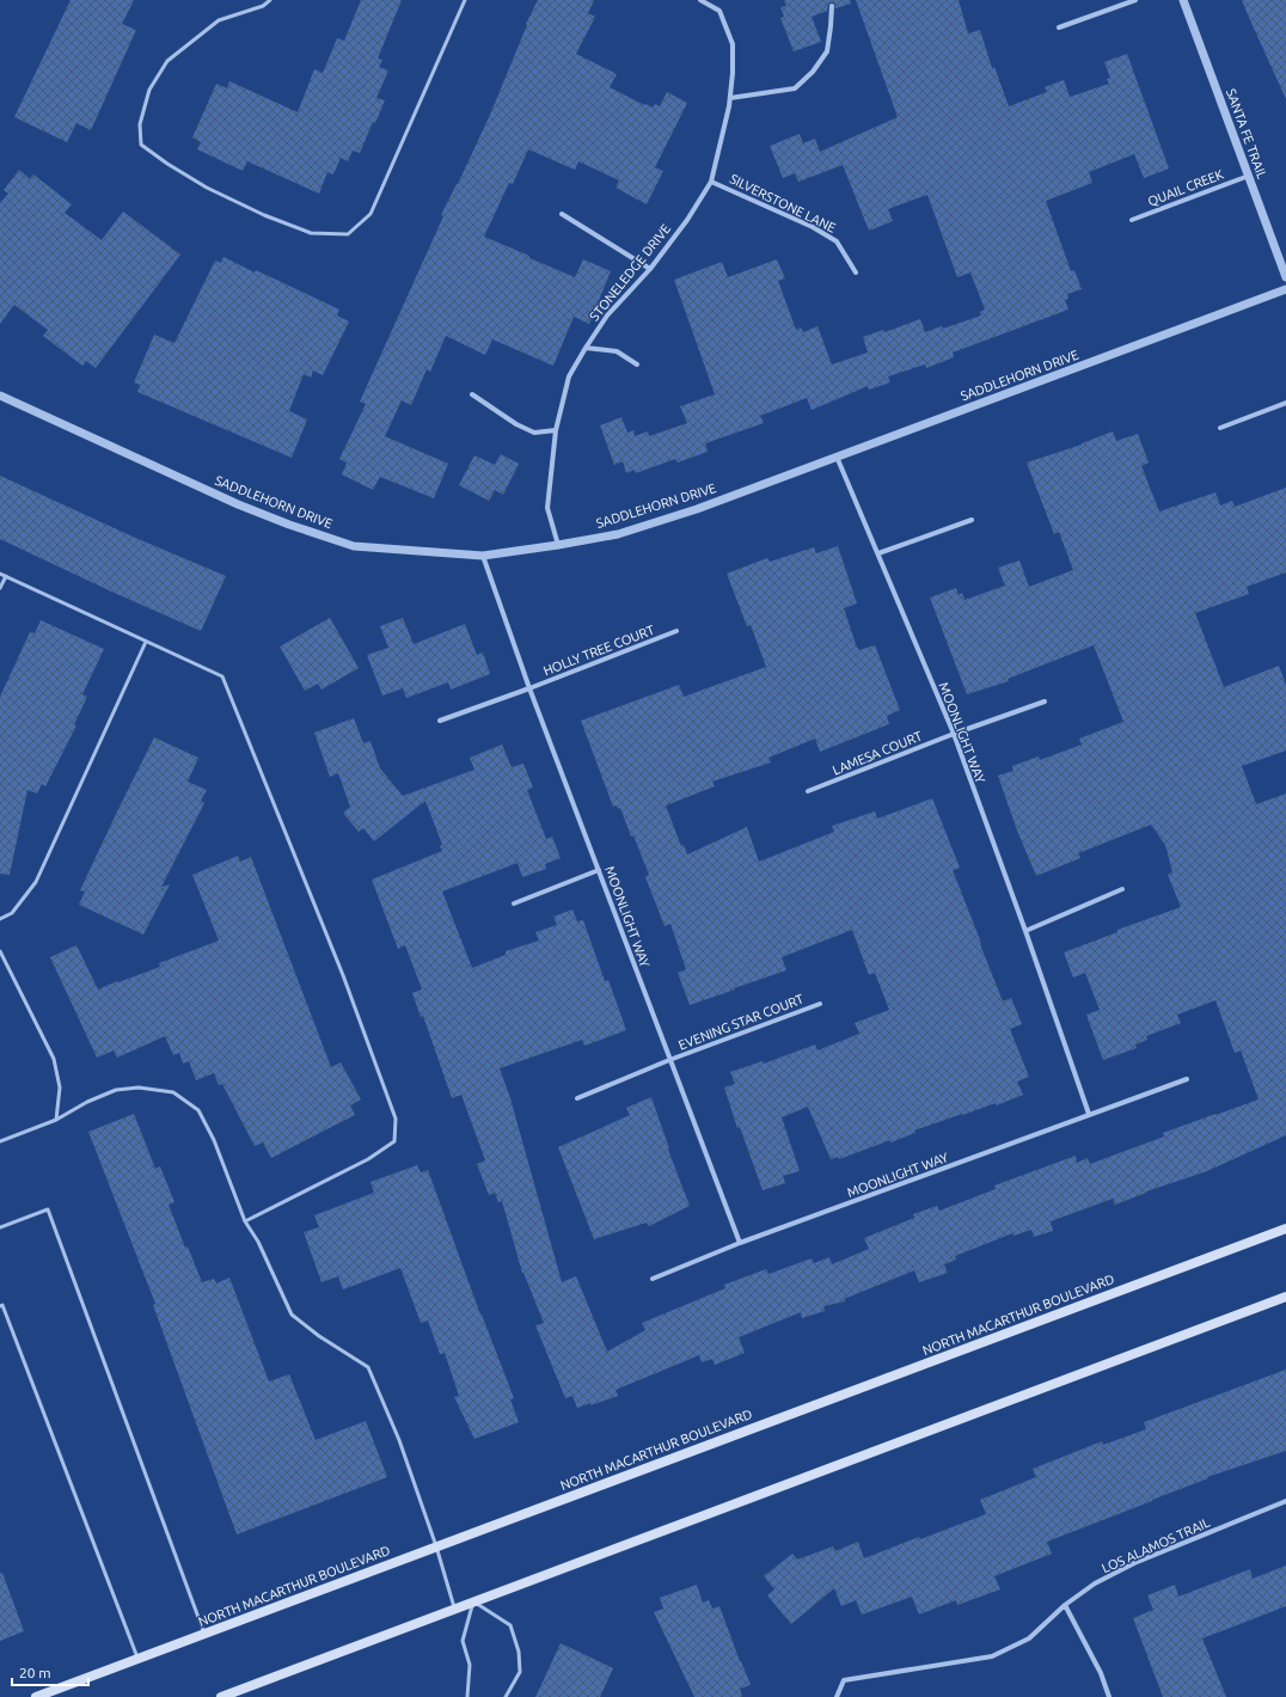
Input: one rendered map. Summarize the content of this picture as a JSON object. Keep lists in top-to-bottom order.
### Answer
{
  "streets": {
    "main road": ["NORTH MACARTHUR BOULEVARD"],
    "street": [
      "SANTA FE TRAIL",
      "QUAIL CREEK",
      "SILVERSTONE LANE",
      "STONELEDGE DRIVE",
      "SADDLEHORN DRIVE",
      "HOLLY TREE COURT",
      "MOONLIGHT WAY",
      "LAMESA COURT",
      "EVENING STAR COURT",
      "LOS ALAMOS TRAIL"
    ]
  },
  "crossings": [
    ["SANTA FE TRAIL", "QUAIL CREEK"],
    ["SILVERSTONE LANE", "STONELEDGE DRIVE"],
    ["STONELEDGE DRIVE", "SADDLEHORN DRIVE"],
    ["SADDLEHORN DRIVE", "MOONLIGHT WAY"],
    ["HOLLY TREE COURT", "MOONLIGHT WAY"],
    ["MOONLIGHT WAY", "LAMESA COURT"],
    ["MOONLIGHT WAY", "EVENING STAR COURT"]
  ],
  "scale_bar": "20 m"
}
